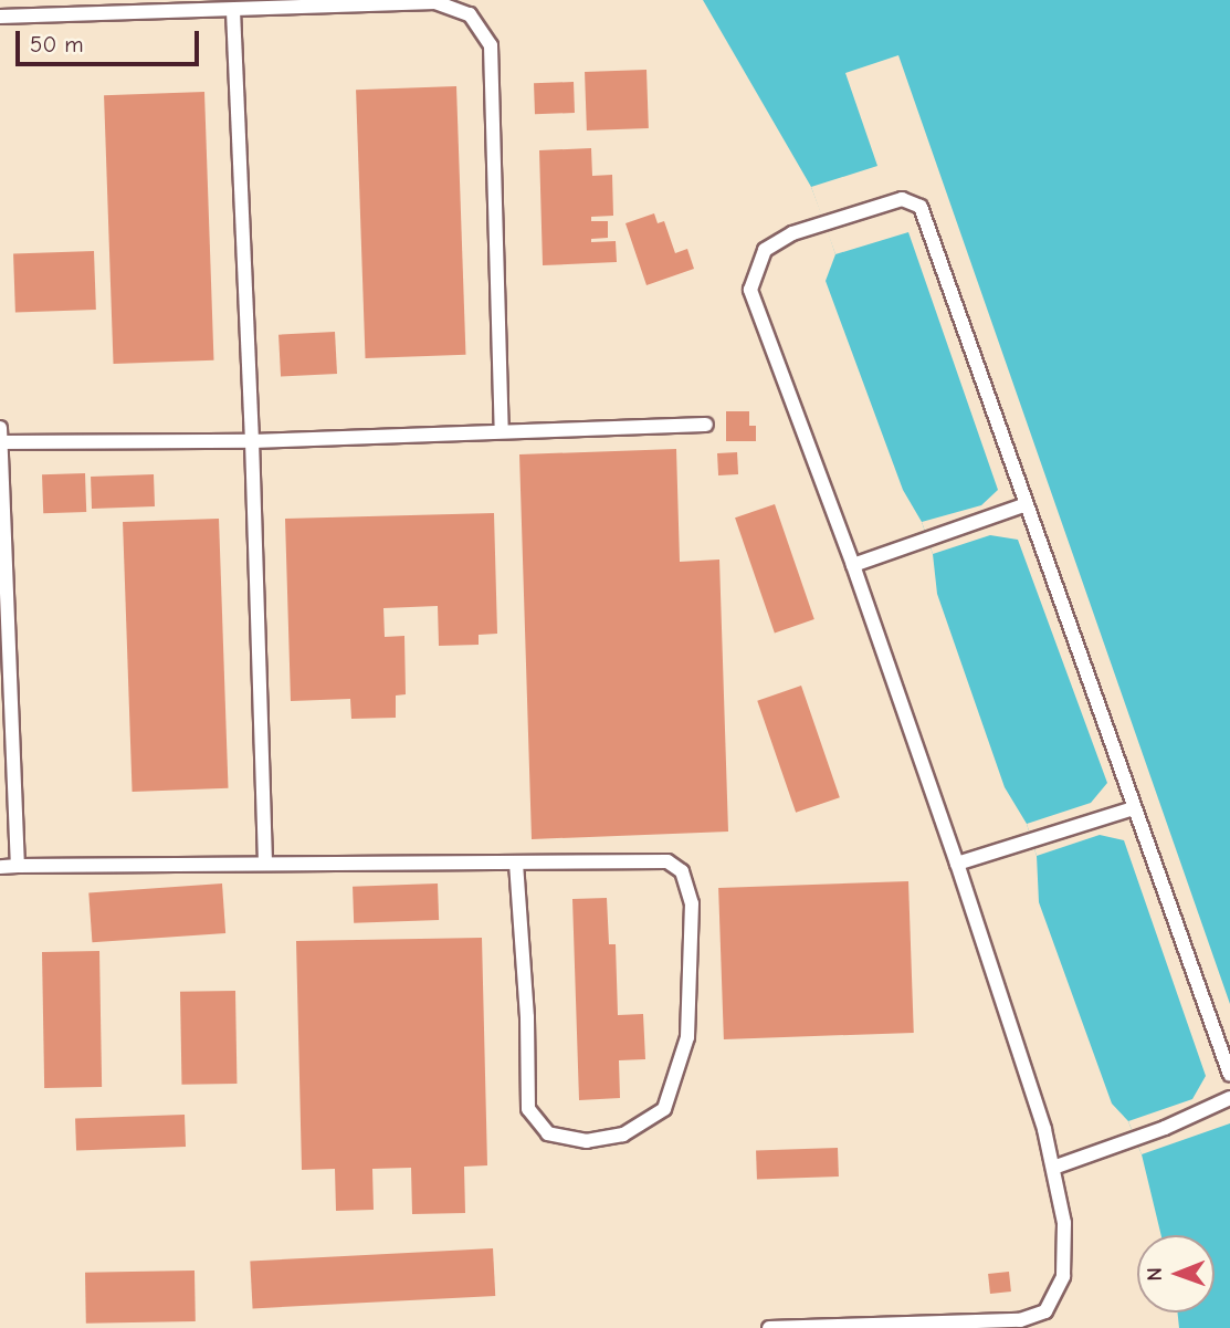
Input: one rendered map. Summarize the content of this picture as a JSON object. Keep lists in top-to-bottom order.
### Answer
{
  "scale_bar": "50 m",
  "north": "left"
}
